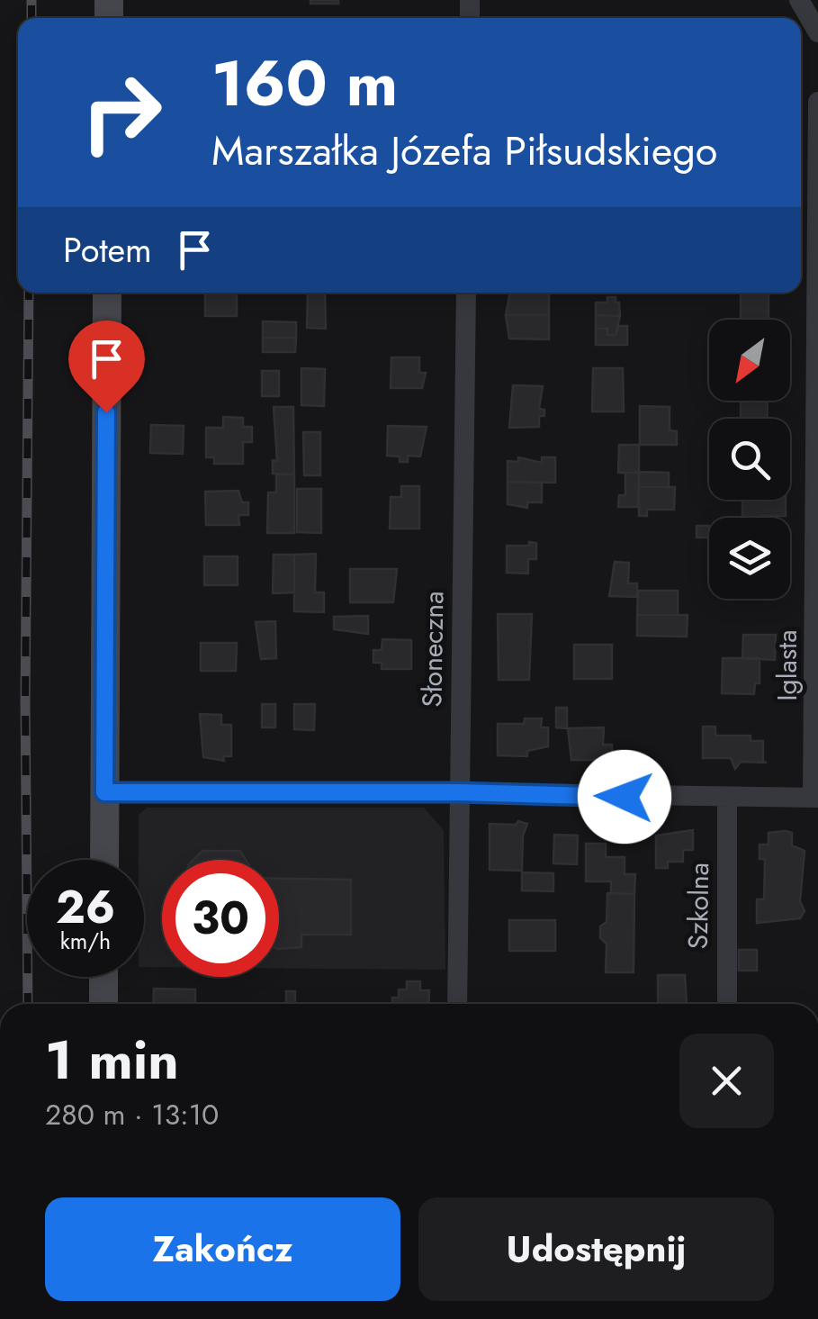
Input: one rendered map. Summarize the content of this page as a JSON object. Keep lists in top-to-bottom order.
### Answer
{
  "streets": {
    "street": ["Słoneczna", "Iglasta", "Szkolna"]
  },
  "north": "bottom left",
  "page": {
    "turn": ["160 m", "Marszałka Józefa Piłsudskiego"],
    "then": "Potem",
    "speed": "26 km/h",
    "limit": "30",
    "heading": ["1 min", "280 m · 13:10"],
    "buttons": ["Zakończ", "Udostępnij"]
  }
}
